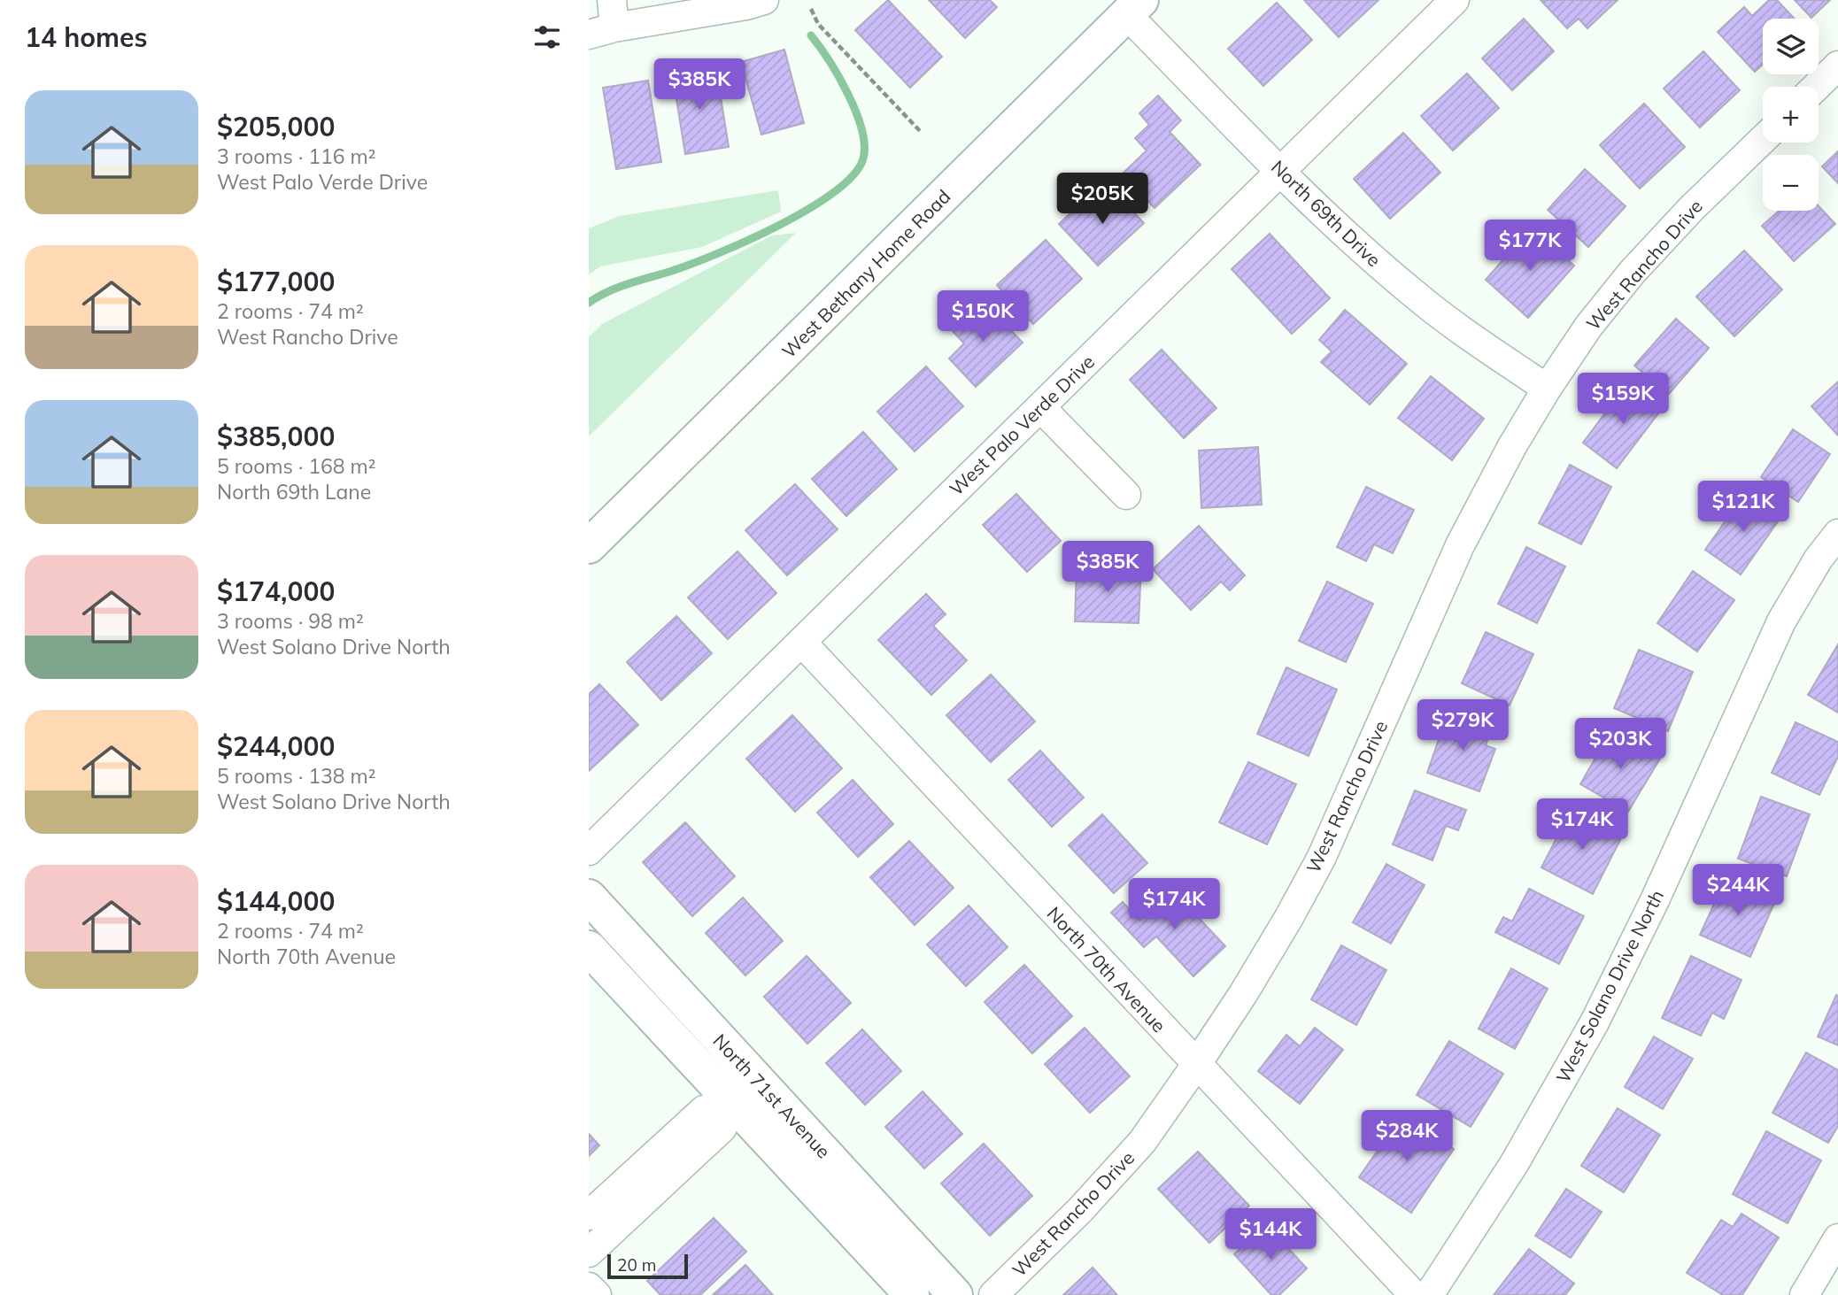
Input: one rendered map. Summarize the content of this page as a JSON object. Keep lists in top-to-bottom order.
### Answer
{
  "streets": {
    "street": [
      "North 69th Drive",
      "West Rancho Drive",
      "West Bethany Home Road",
      "West Palo Verde Drive",
      "North 70th Avenue",
      "West Solano Drive North",
      "North 71st Avenue"
    ]
  },
  "crossings": [
    ["North 69th Drive", "West Rancho Drive"],
    ["North 69th Drive", "West Bethany Home Road"],
    ["North 69th Drive", "West Palo Verde Drive"],
    ["West Rancho Drive", "North 70th Avenue"],
    ["West Palo Verde Drive", "North 70th Avenue"]
  ],
  "scale_bar": "20 m",
  "page": {
    "heading": "14 homes",
    "map_buttons": ["+", "−"],
    "price": [
      "$385K",
      "$205K",
      "$177K",
      "$150K",
      "$159K",
      "$121K",
      "$385K",
      "$279K",
      "$203K",
      "$174K",
      "$244K",
      "$174K",
      "$284K",
      "$144K"
    ],
    "list": [
      {
        "name": "$205,000",
        "note": "3 rooms · 116 m² · West Palo Verde Drive"
      },
      {
        "name": "$177,000",
        "note": "2 rooms · 74 m² · West Rancho Drive"
      },
      {
        "name": "$385,000",
        "note": "5 rooms · 168 m² · North 69th Lane"
      },
      {
        "name": "$174,000",
        "note": "3 rooms · 98 m² · West Solano Drive North"
      },
      {
        "name": "$244,000",
        "note": "5 rooms · 138 m² · West Solano Drive North"
      },
      {
        "name": "$144,000",
        "note": "2 rooms · 74 m² · North 70th Avenue"
      }
    ],
    "scale": "20 m"
  }
}
